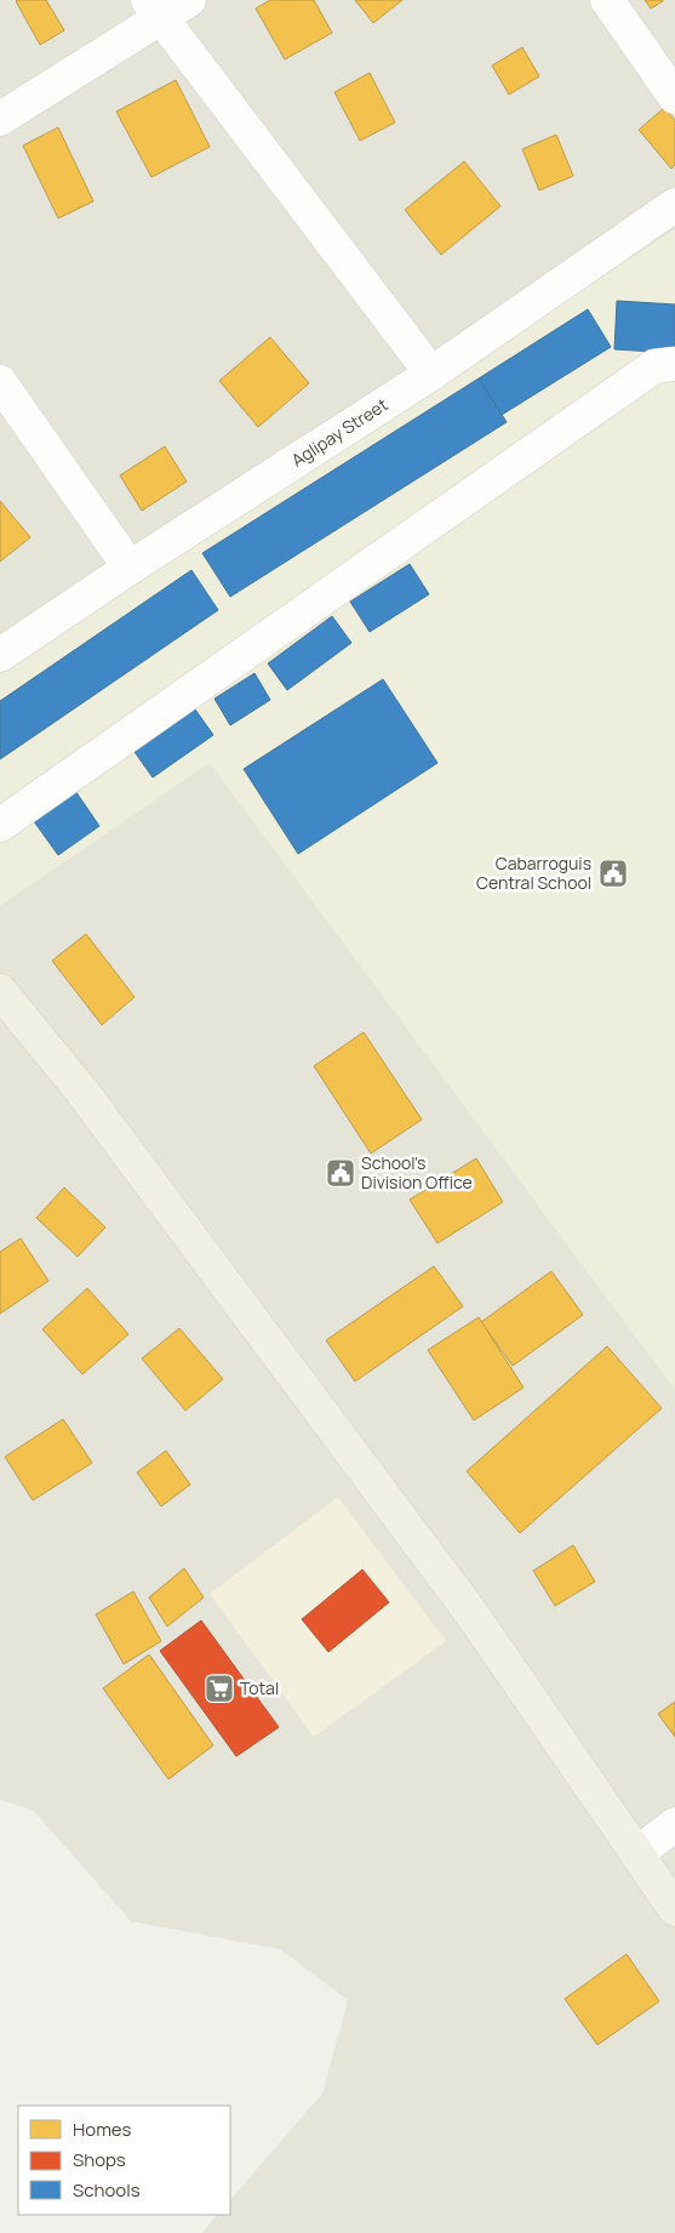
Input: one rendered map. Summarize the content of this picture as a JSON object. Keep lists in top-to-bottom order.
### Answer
{
  "streets": {
    "street": ["Aglipay Street"]
  },
  "places": {
    "public building": ["Cabarroguis Central School", "School's Division Office"],
    "supermarket": ["Total"]
  },
  "legend": ["Homes", "Shops", "Schools"]
}
